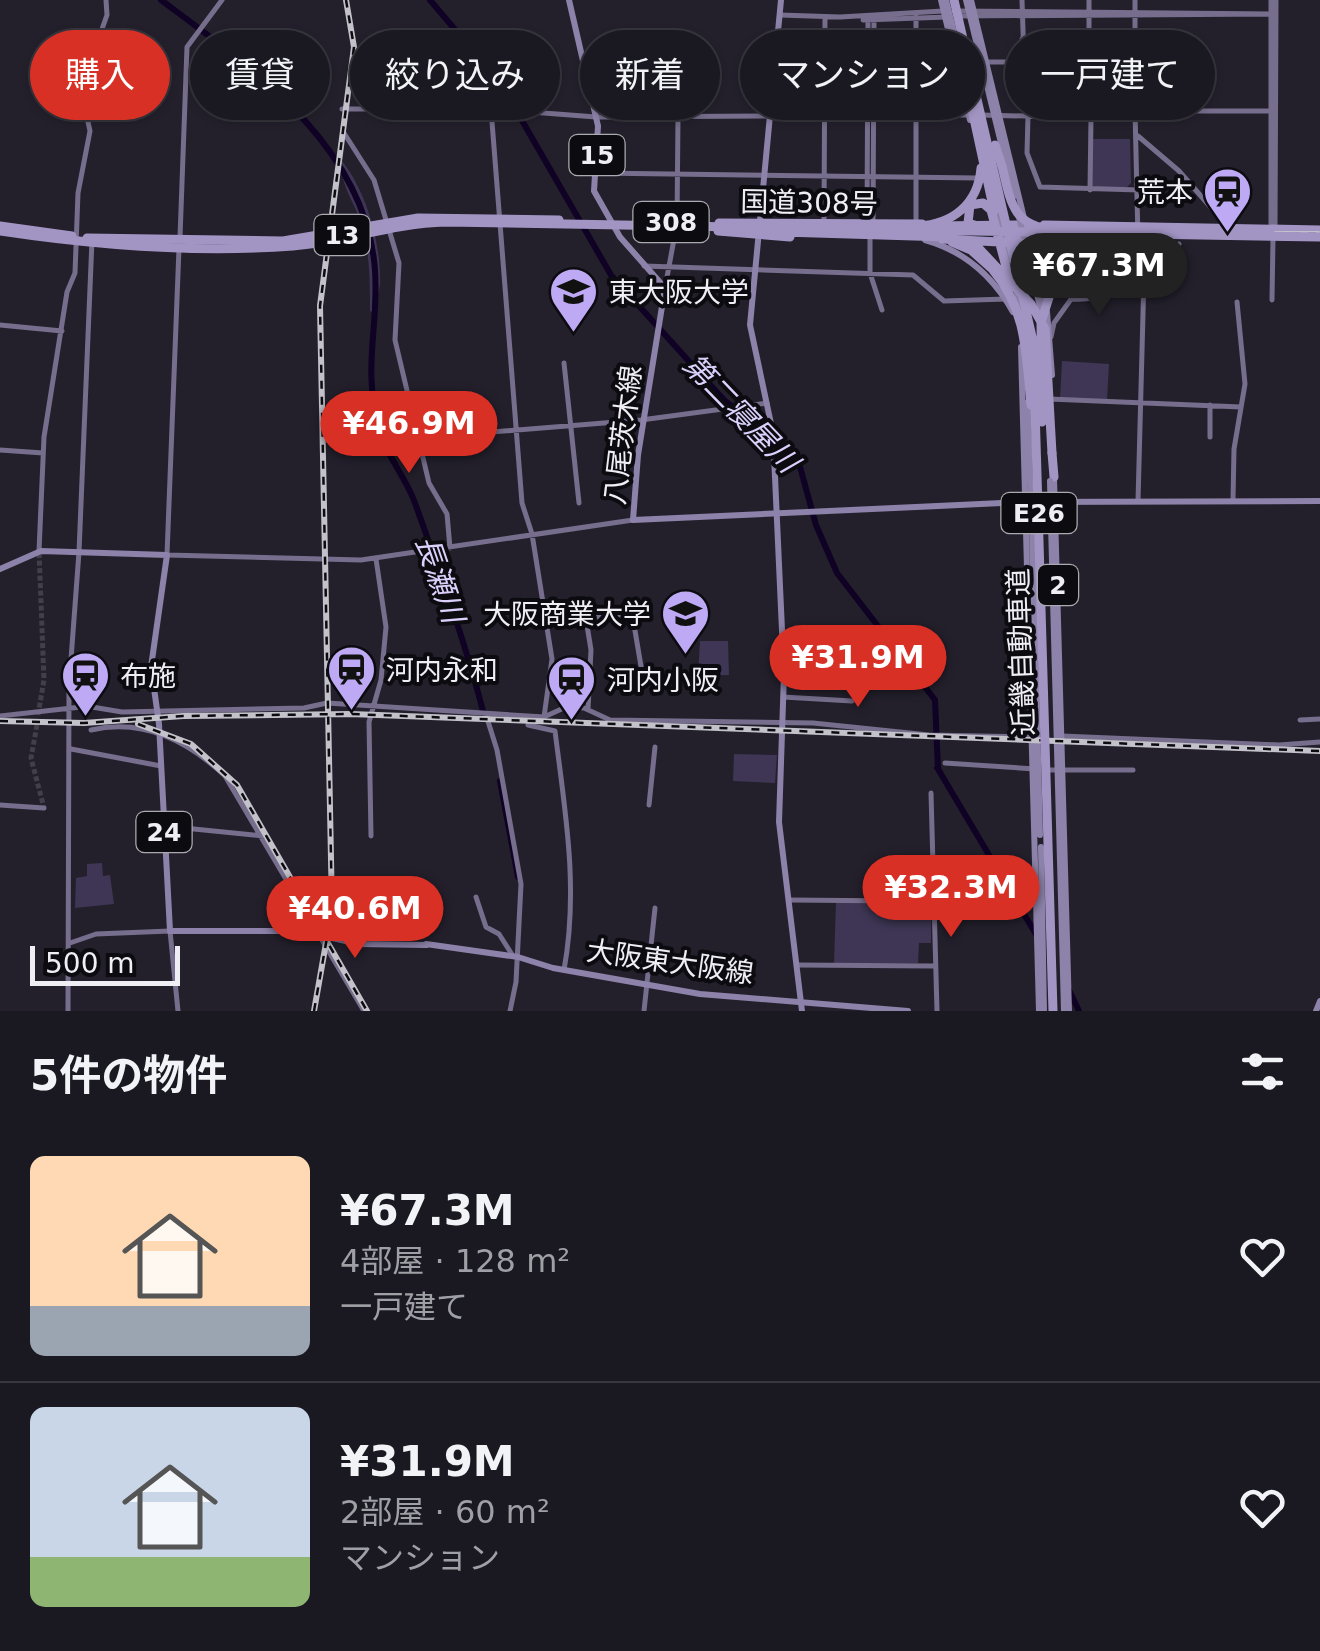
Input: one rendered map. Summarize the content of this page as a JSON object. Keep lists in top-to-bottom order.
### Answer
{
  "streets": {
    "highway": [
      "国道308号",
      "308",
      "13",
      "E26",
      "近畿自動車道"
    ],
    "main road": [
      "15",
      "八尾茨木線",
      "2",
      "24",
      "大阪東大阪線"
    ]
  },
  "crossings": [
    ["15", "国道308号"],
    ["15", "八尾茨木線"],
    ["国道308号", "308"],
    ["国道308号", "13"],
    ["国道308号", "2"],
    ["308", "13"],
    ["八尾茨木線", "2"],
    ["2", "近畿自動車道"],
    ["24", "大阪東大阪線"]
  ],
  "water": ["第二寝屋川", "長瀬川"],
  "places": {
    "station": [
      "荒本",
      "河内永和",
      "布施",
      "河内小阪"
    ],
    "school or university": ["東大阪大学", "大阪商業大学"]
  },
  "scale_bar": "500 m",
  "page": {
    "chip": [
      "購入",
      "賃貸",
      "絞り込み",
      "新着",
      "マンション",
      "一戸建て"
    ],
    "price": [
      "¥67.3M",
      "¥46.9M",
      "¥31.9M",
      "¥32.3M",
      "¥40.6M"
    ],
    "scale": "500 m",
    "heading": "5件の物件",
    "list": [
      {
        "name": "¥67.3M",
        "note": "4部屋 · 128 m² · 一戸建て"
      },
      {
        "name": "¥31.9M",
        "note": "2部屋 · 60 m² · マンション"
      }
    ]
  }
}
